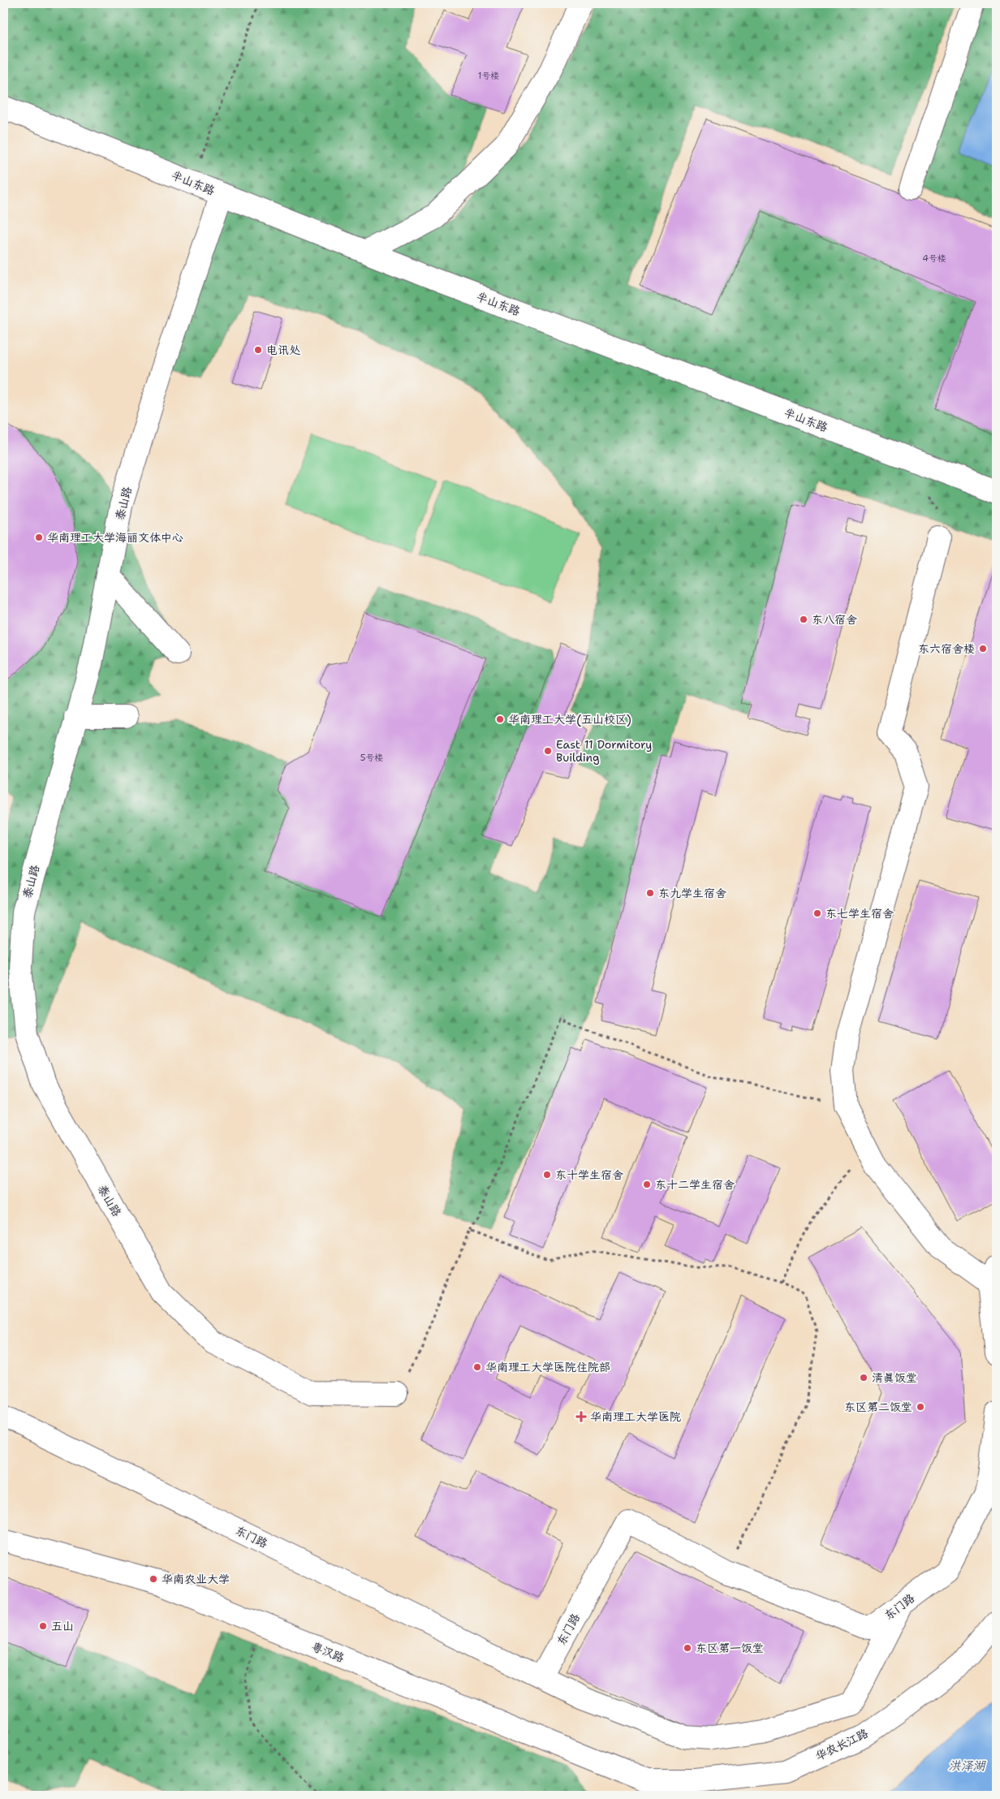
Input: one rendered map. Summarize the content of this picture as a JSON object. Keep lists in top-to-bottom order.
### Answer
{
  "streets": {
    "street": [
      "半山东路",
      "泰山路",
      "东门路",
      "粤汉路",
      "华农长江路"
    ]
  },
  "crossings": [
    ["半山东路", "泰山路"],
    ["粤汉路", "华农长江路"]
  ],
  "water": ["洪泽湖"],
  "places": {
    "other": [
      "电讯处",
      "华南理工大学海丽文体中心",
      "东八宿舍",
      "东六宿舍楼",
      "华南理工大学(五山校区)",
      "East 11 Dormitory Building",
      "东九学生宿舍",
      "东七学生宿舍",
      "东十学生宿舍",
      "东十二学生宿舍",
      "华南理工大学医院住院部",
      "清真饭堂",
      "东区第二饭堂",
      "华南农业大学",
      "五山",
      "东区第一饭堂"
    ],
    "health": ["华南理工大学医院"]
  },
  "house_numbers": ["1号楼", "4号楼", "5号楼"]
}
